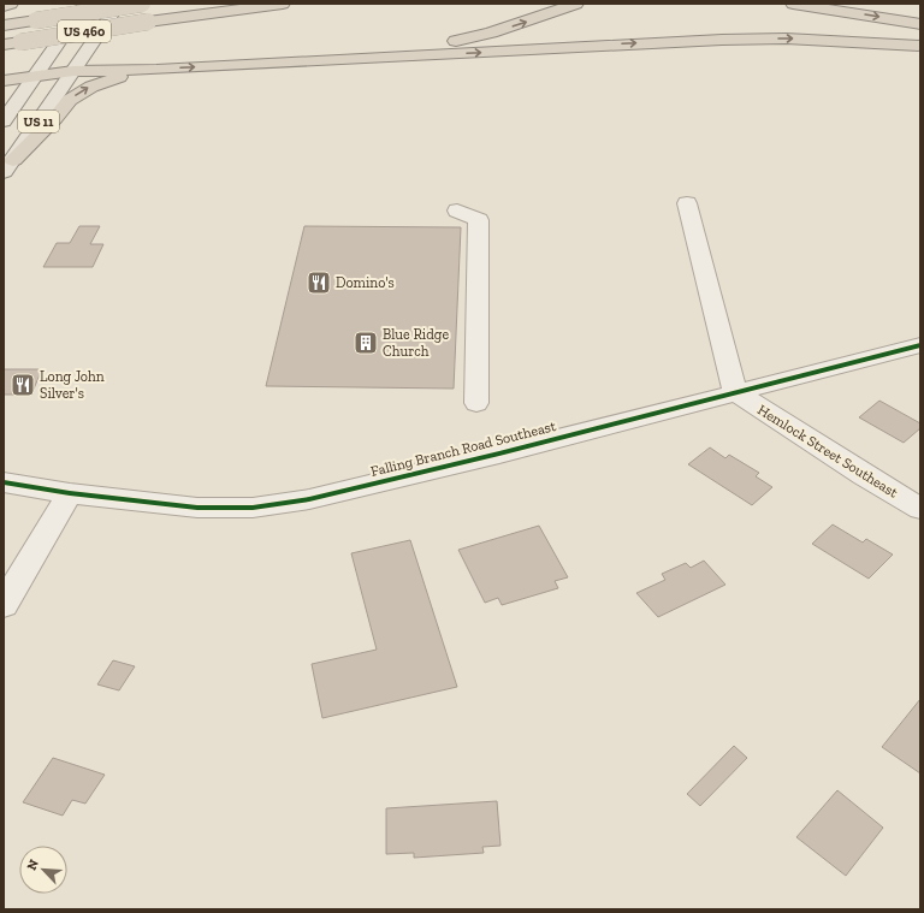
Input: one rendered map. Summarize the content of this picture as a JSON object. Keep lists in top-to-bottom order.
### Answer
{
  "streets": {
    "highway": ["US 460"],
    "main road": ["US 11"],
    "street": ["Falling Branch Road Southeast", "Hemlock Street Southeast"]
  },
  "crossings": [
    ["Falling Branch Road Southeast", "Hemlock Street Southeast"]
  ],
  "places": {
    "restaurant": ["Domino's", "Long John Silver's"],
    "building": ["Blue Ridge Church"]
  },
  "north": "top left"
}
